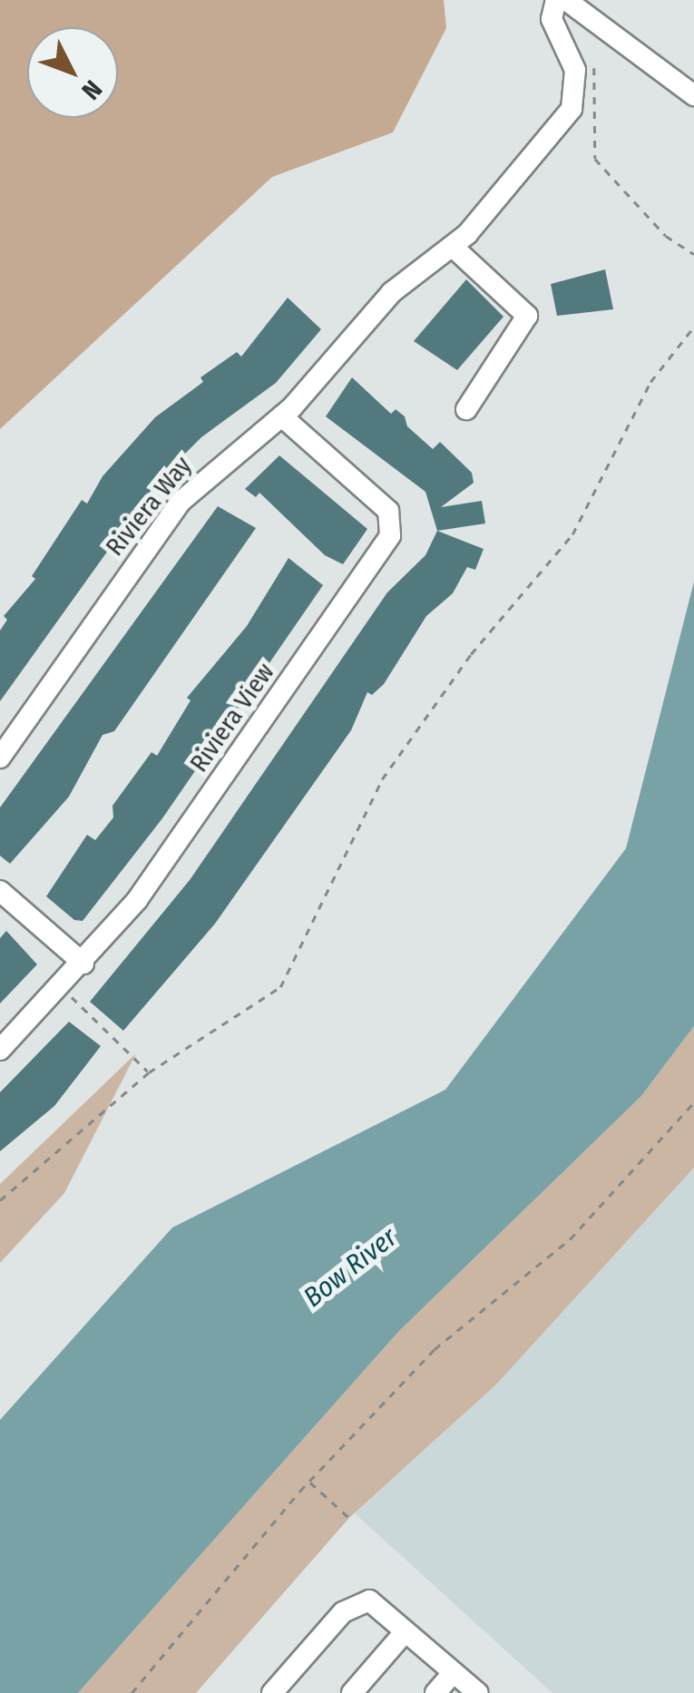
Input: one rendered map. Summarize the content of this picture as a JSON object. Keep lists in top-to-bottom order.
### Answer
{
  "streets": {
    "street": ["Riviera Way", "Riviera View"]
  },
  "crossings": [
    ["Riviera Way", "Riviera View"]
  ],
  "water": ["Bow River"],
  "north": "bottom right"
}
